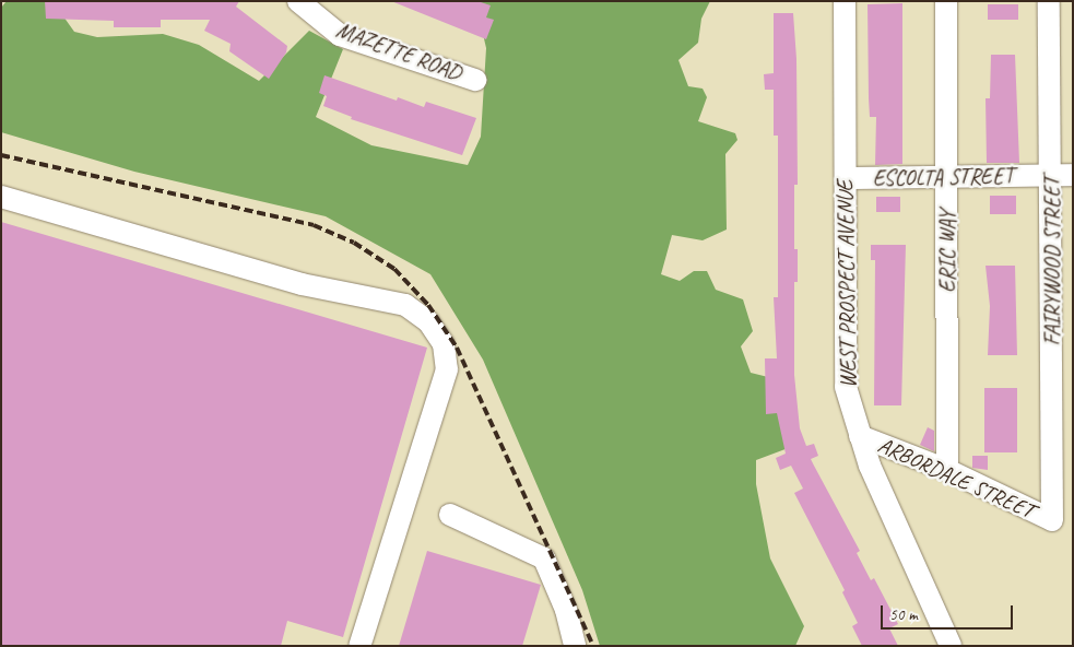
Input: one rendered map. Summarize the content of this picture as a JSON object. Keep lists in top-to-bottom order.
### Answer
{
  "streets": {
    "street": [
      "MAZETTE ROAD",
      "ESCOLTA STREET",
      "ERIC WAY",
      "FAIRYWOOD STREET",
      "WEST PROSPECT AVENUE",
      "ARBORDALE STREET"
    ]
  },
  "crossings": [
    ["ESCOLTA STREET", "ERIC WAY"],
    ["ESCOLTA STREET", "FAIRYWOOD STREET"],
    ["ESCOLTA STREET", "WEST PROSPECT AVENUE"],
    ["ERIC WAY", "ARBORDALE STREET"],
    ["FAIRYWOOD STREET", "ARBORDALE STREET"],
    ["WEST PROSPECT AVENUE", "ARBORDALE STREET"]
  ],
  "scale_bar": "50 m"
}
